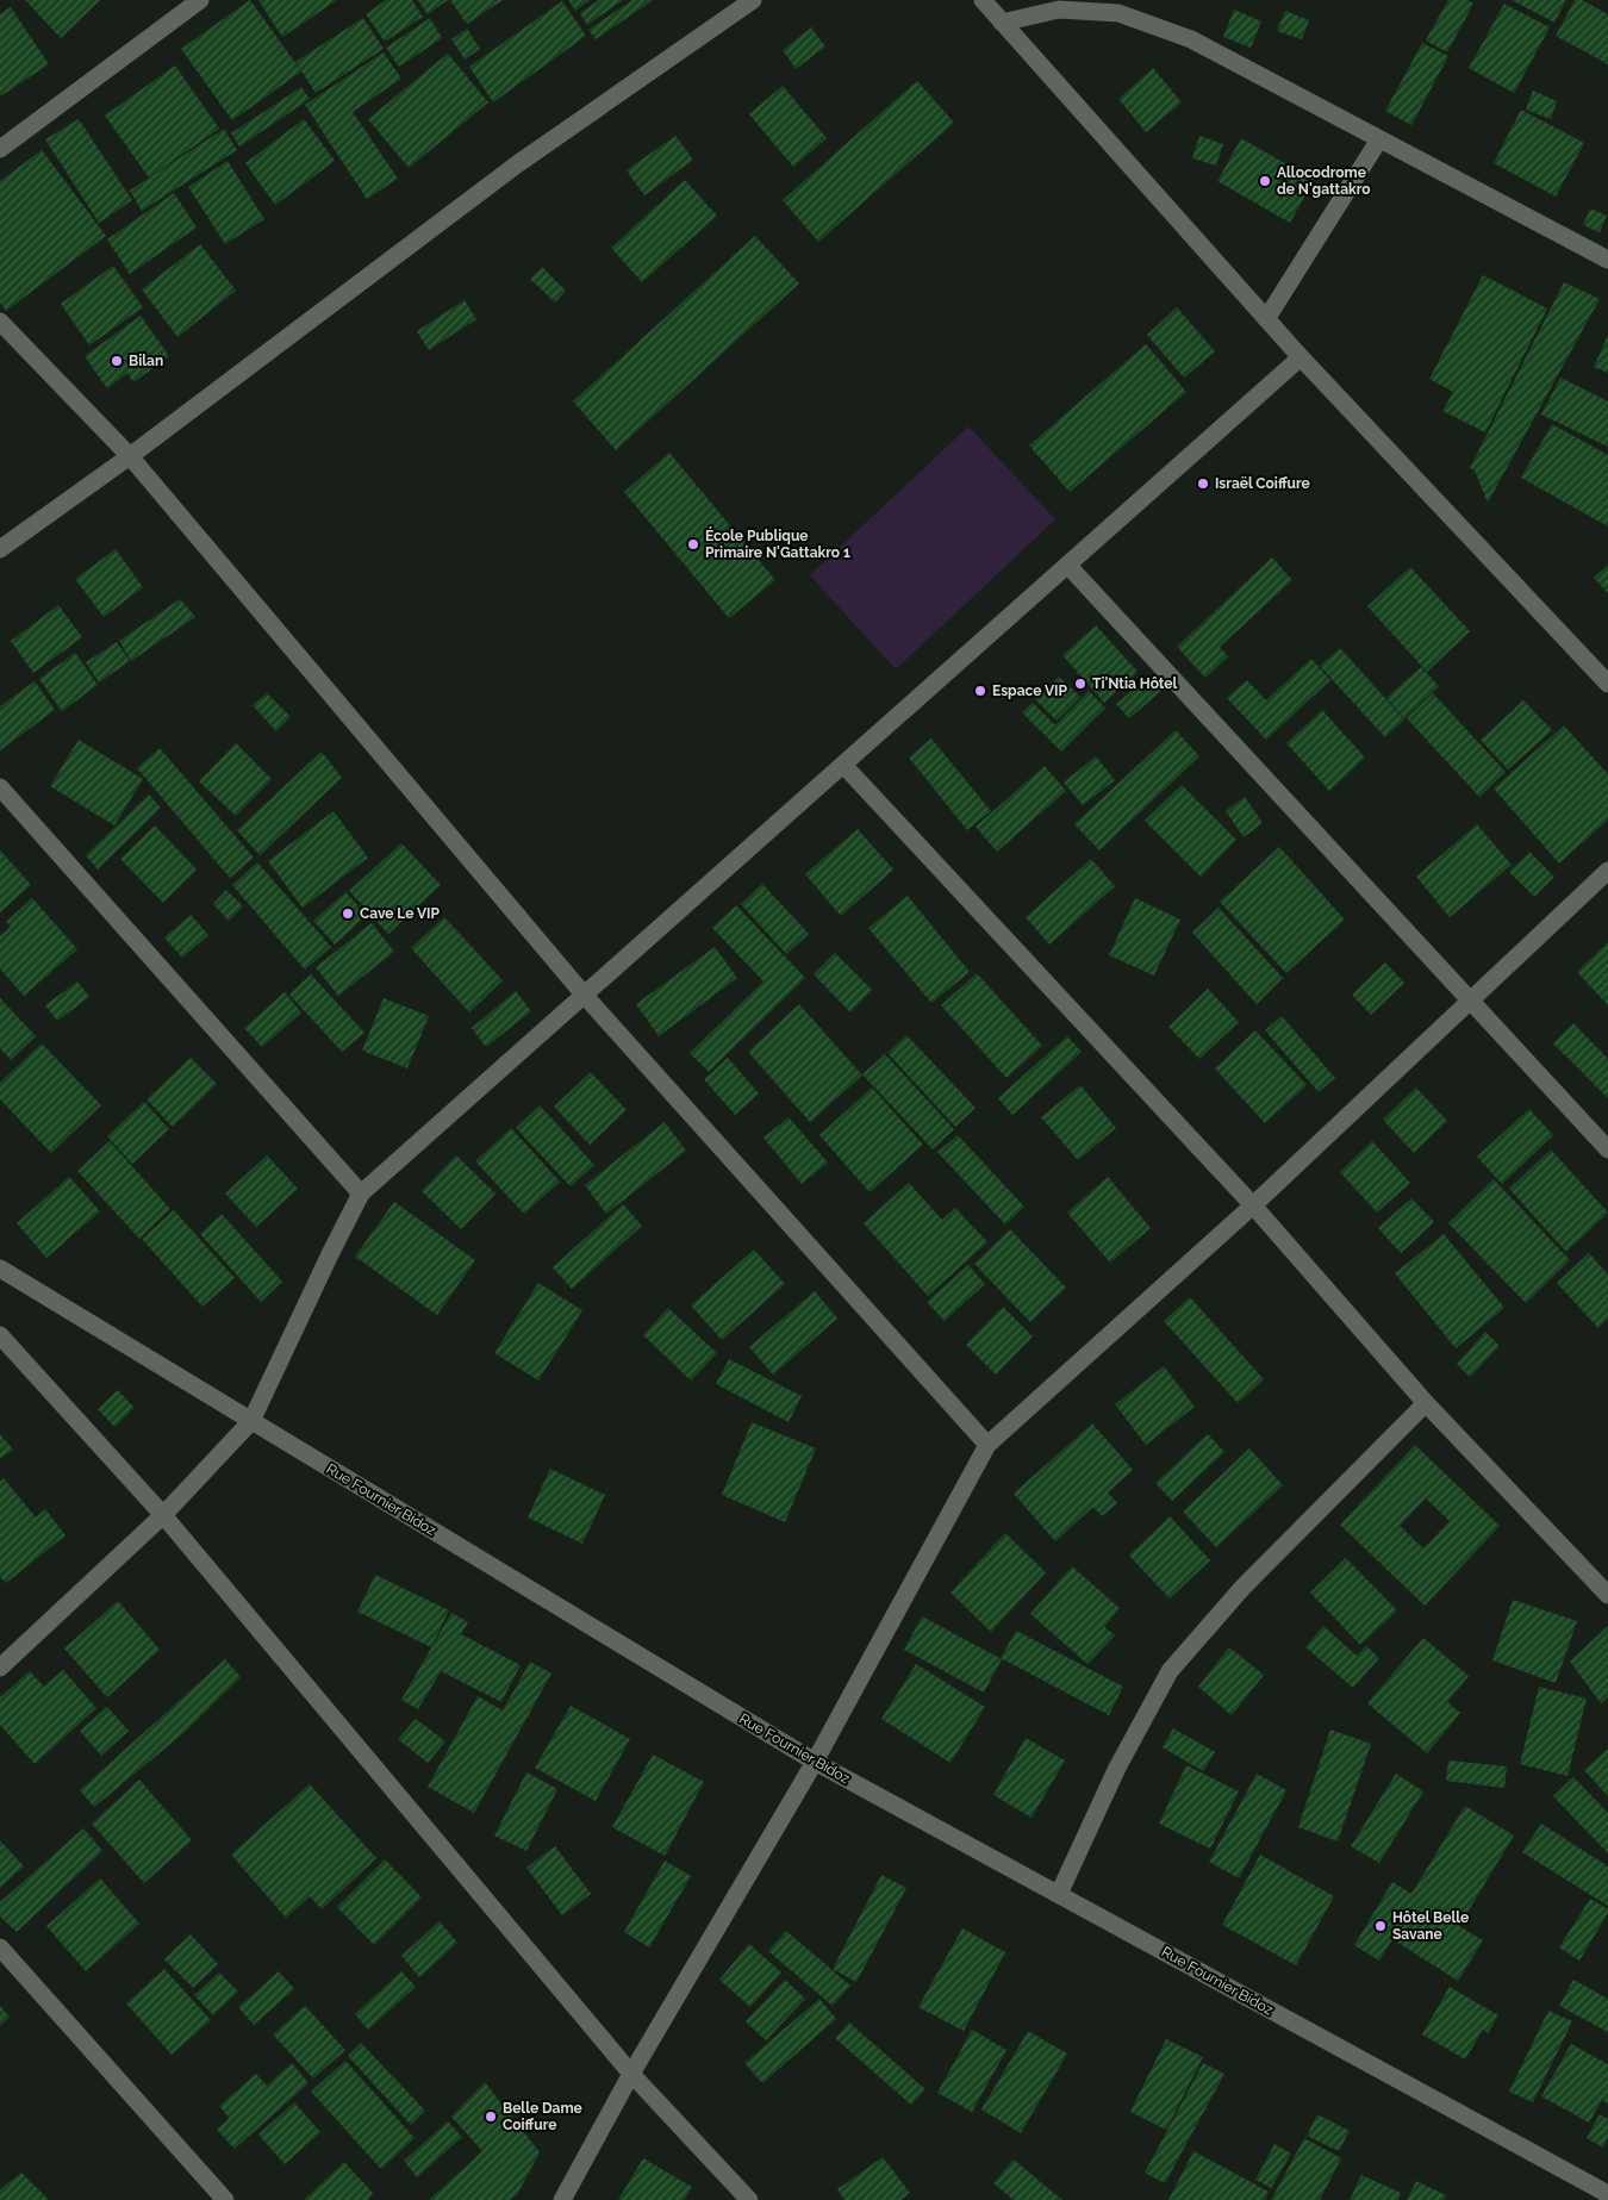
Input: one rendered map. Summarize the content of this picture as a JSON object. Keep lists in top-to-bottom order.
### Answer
{
  "streets": {
    "street": ["Rue Fournier Bidoz"]
  },
  "places": [
    "Allocodrome de N'gattakro",
    "Bilan",
    "Israël Coiffure",
    "École Publique Primaire N'Gattakro 1",
    "Ti'Ntia Hôtel",
    "Espace VIP",
    "Cave Le VIP",
    "Hôtel Belle Savane",
    "Belle Dame Coiffure"
  ]
}
